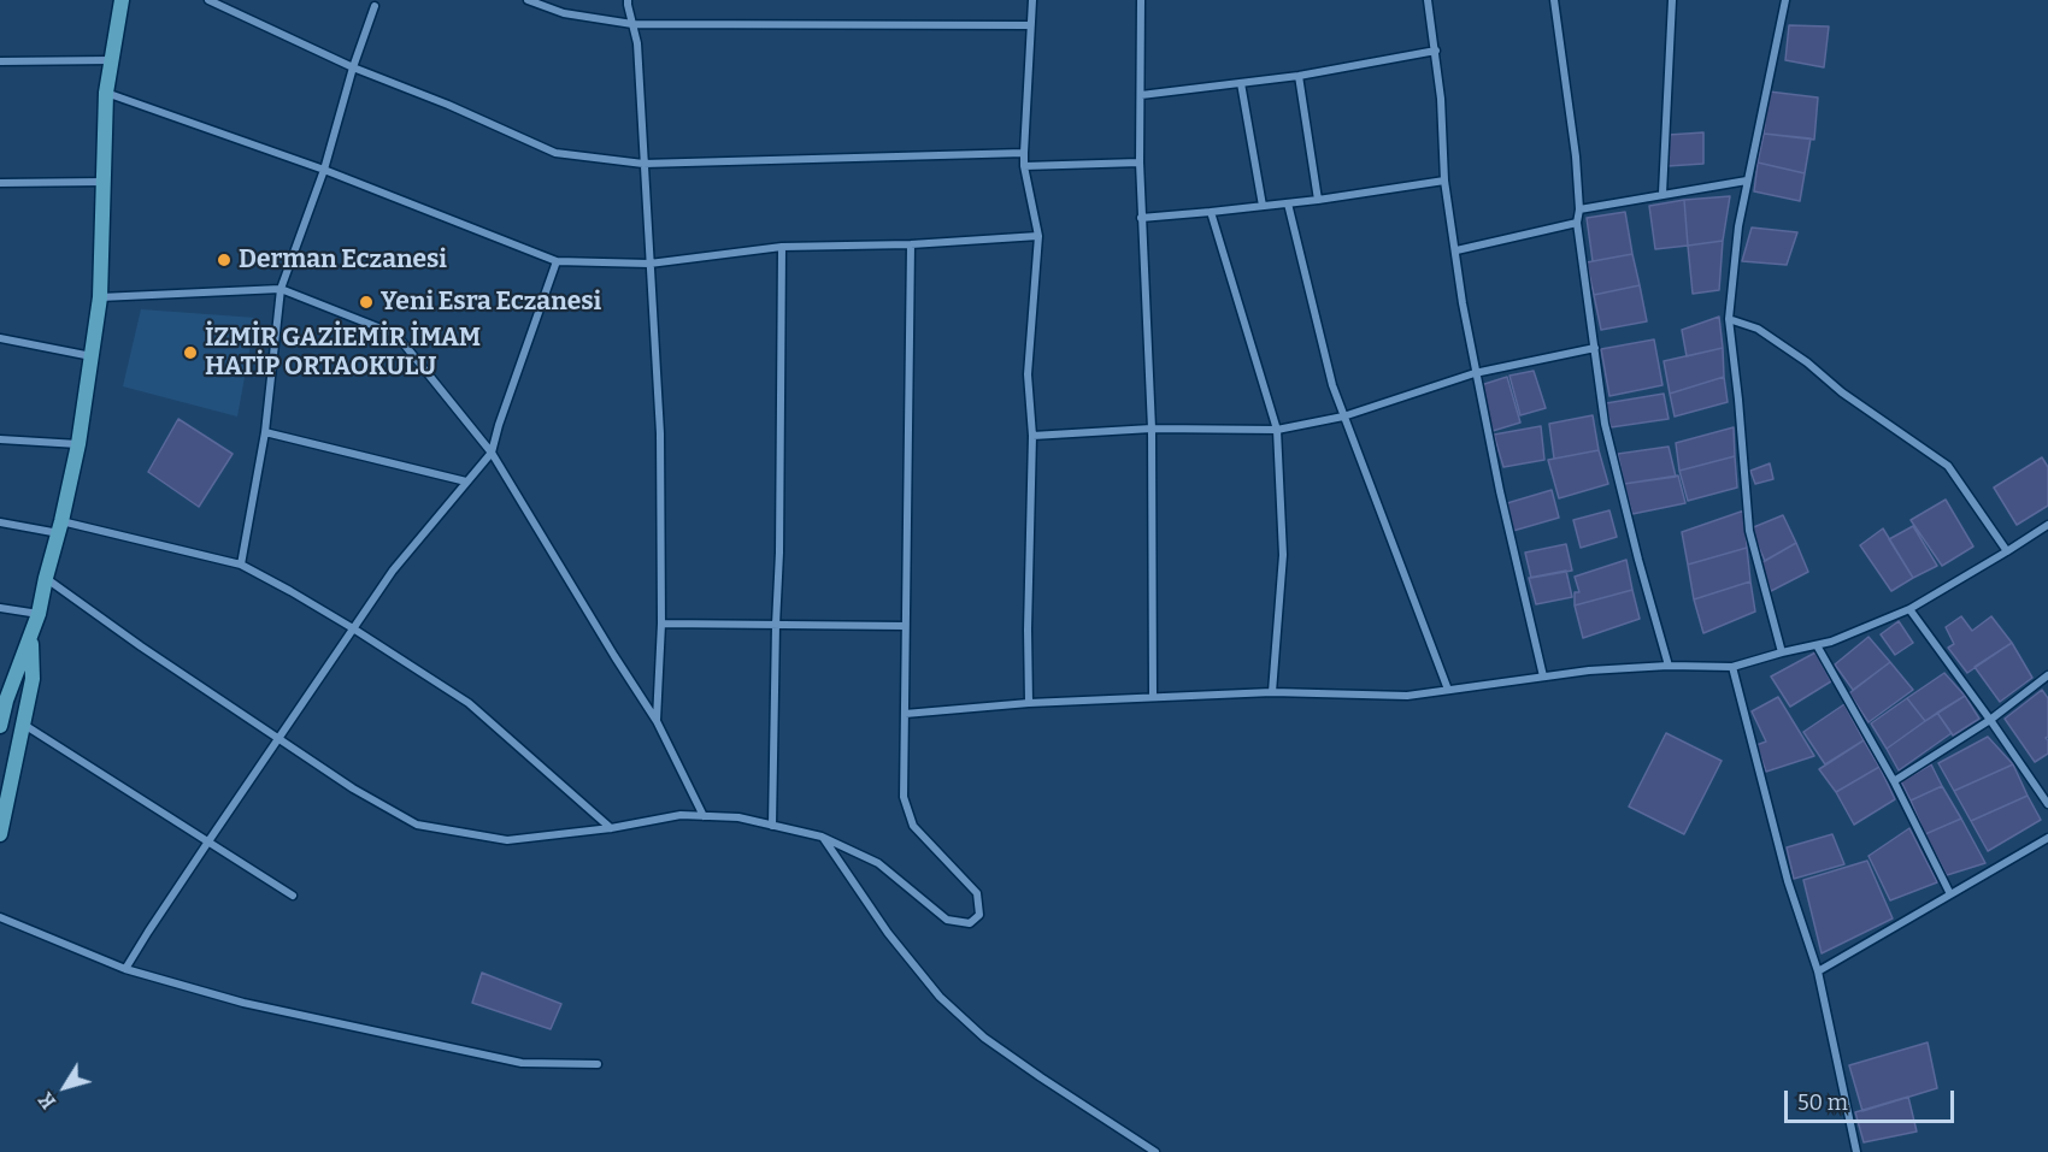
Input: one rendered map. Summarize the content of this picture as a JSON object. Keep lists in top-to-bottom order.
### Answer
{
  "places": ["Derman Eczanesi", "Yeni Esra Eczanesi", "İZMİR GAZİEMİR İMAM HATİP ORTAOKULU"],
  "scale_bar": "50 m",
  "north": "bottom left"
}
